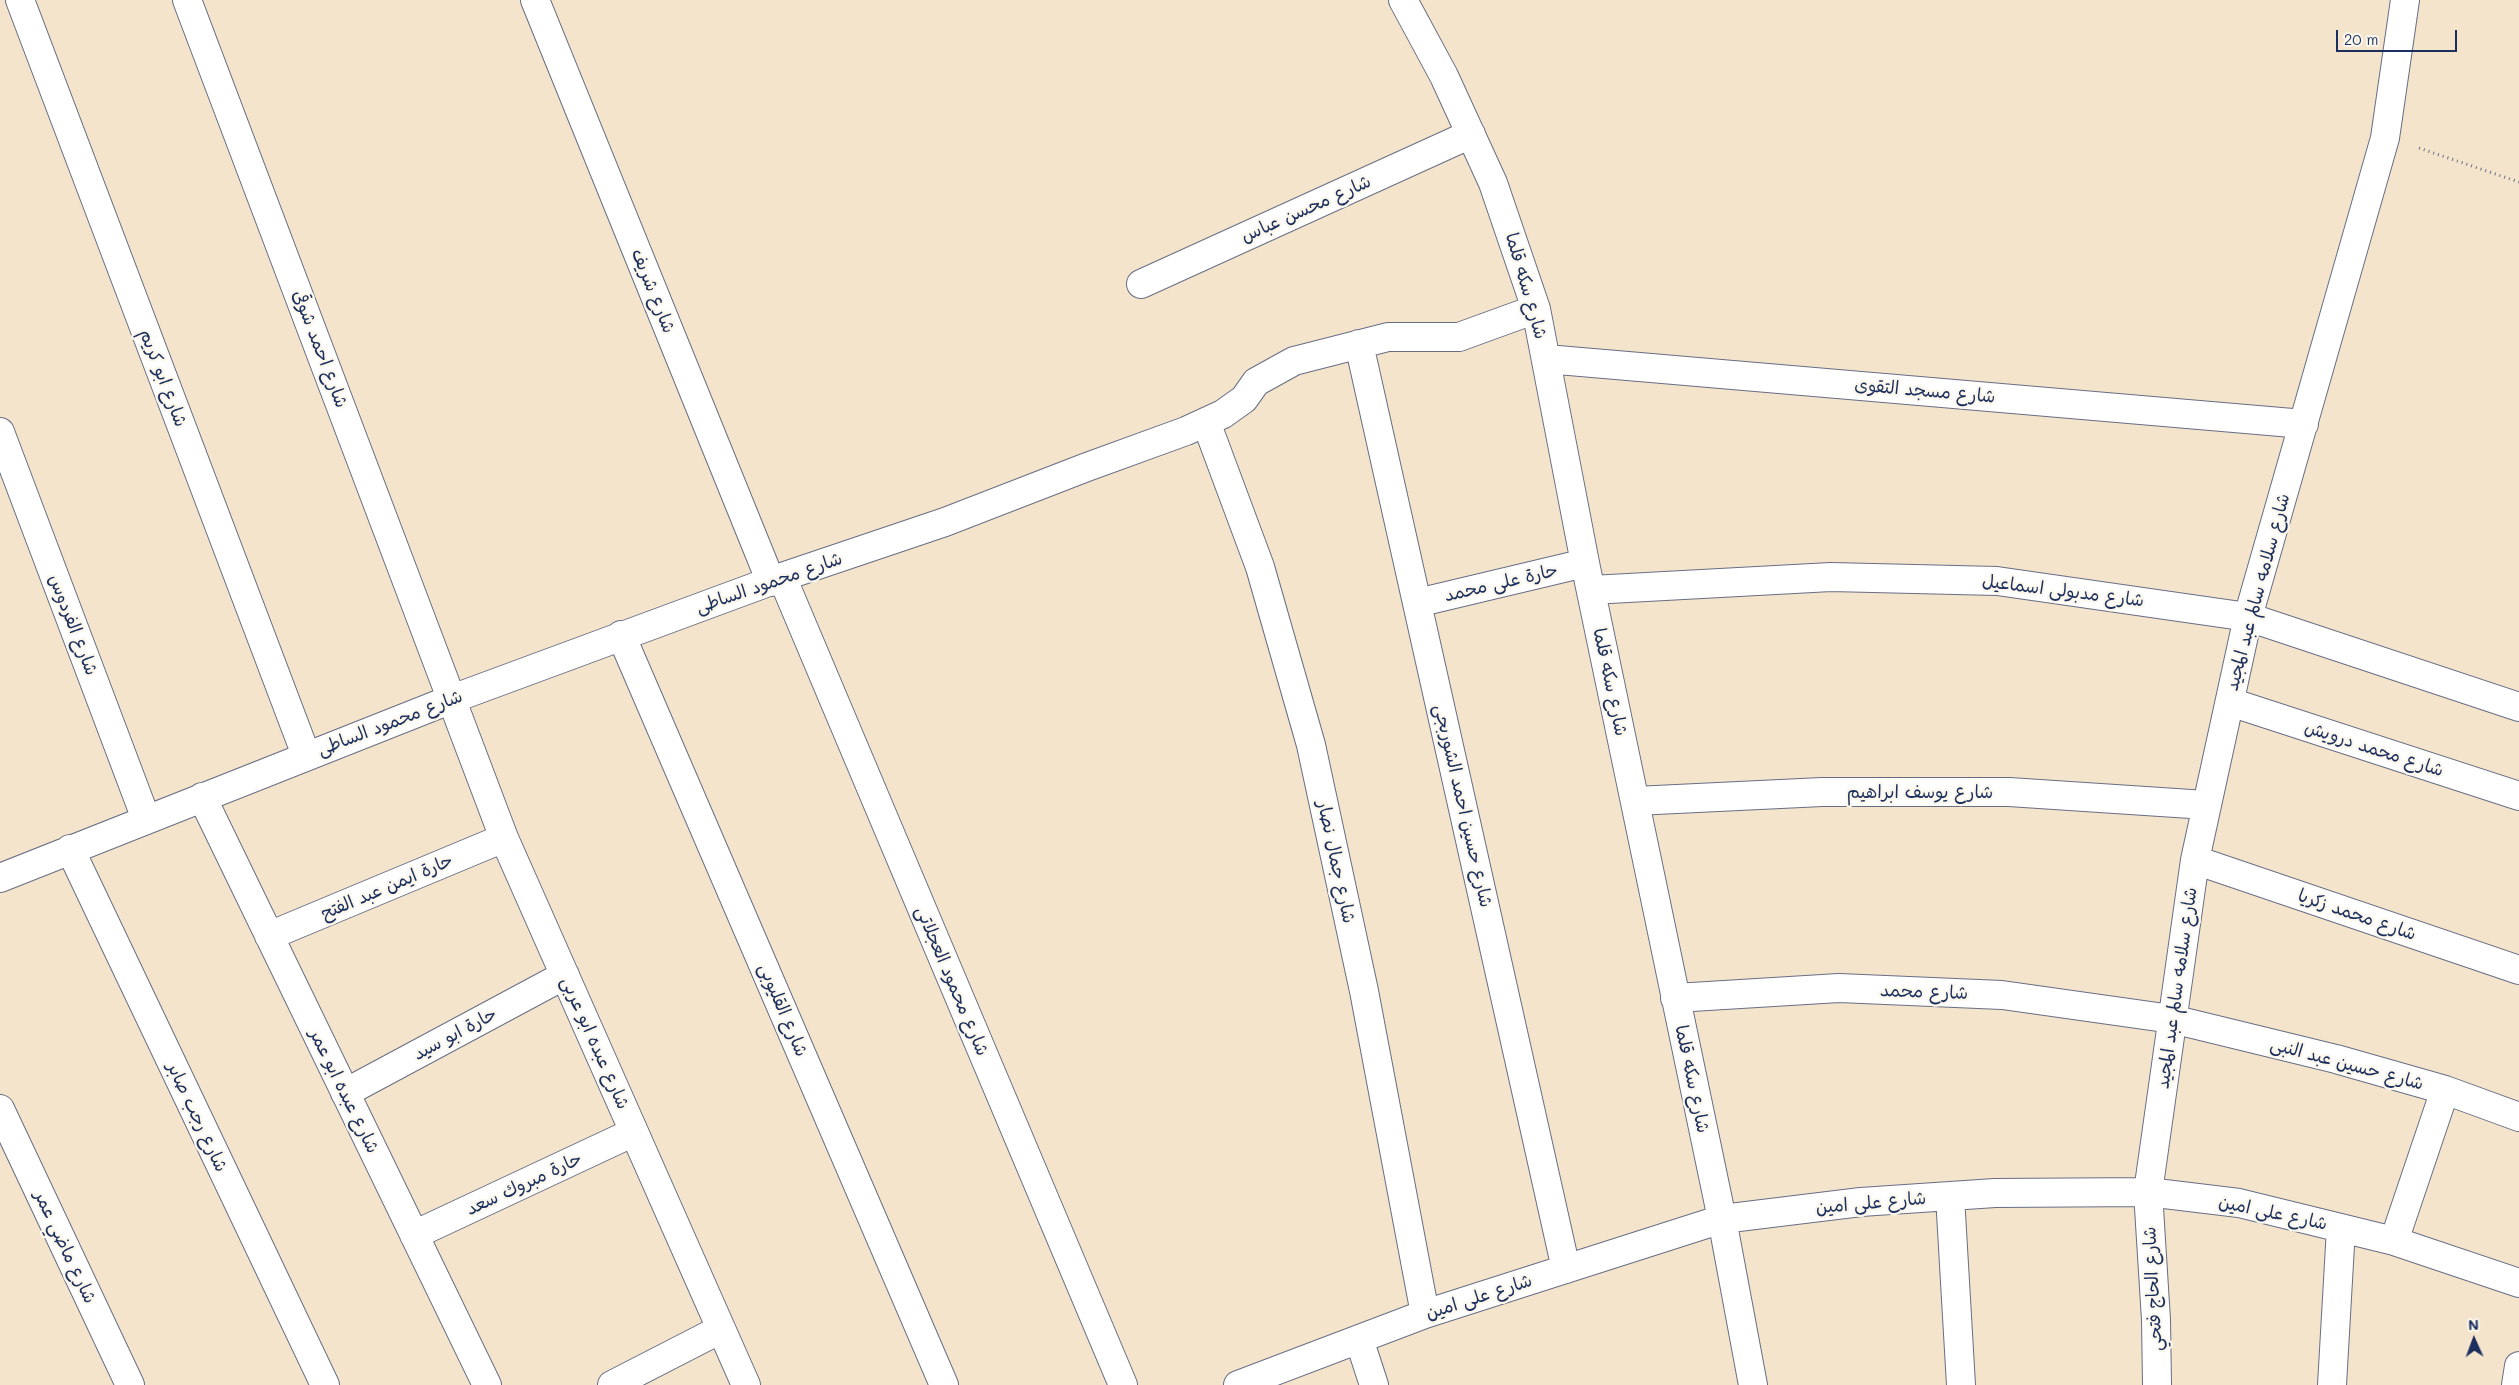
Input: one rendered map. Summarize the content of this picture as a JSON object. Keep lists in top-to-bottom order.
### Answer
{
  "streets": {
    "street": [
      "شارع محسن عباس",
      "شارع سكه قلما",
      "شارع شريف",
      "شارع احمد شوقى",
      "شارع ابو كريم",
      "شارع مسجد التقوى",
      "شارع محمود الساطى",
      "حارة على محمد",
      "شارع مدبولى اسماعيل",
      "شارع سلامه سالم عبد المجيد",
      "شارع الفردوس",
      "شارع محمد درويش",
      "شارع يوسف ابراهيم",
      "شارع حسين احمد الشوربجى",
      "شارع جمال نصار",
      "حارة ايمن عبد الفتح",
      "شارع محمد زكريا",
      "شارع محمود العجلاتى",
      "شارع محمد",
      "شارع القليوبى",
      "حارة ابو سيد",
      "شارع عبده ابو عربى",
      "شارع حسين عبد النبى",
      "شارع عبده ابو عمر",
      "شارع رجب صابر",
      "حارة مبروك سعد",
      "شارع على امين",
      "شارع ماضي عمر",
      "شارع الحاج فتحي"
    ]
  },
  "crossings": [
    ["شارع محسن عباس", "شارع سكه قلما"],
    ["شارع سكه قلما", "شارع مسجد التقوى"],
    ["شارع سكه قلما", "شارع محمود الساطى"],
    ["شارع سكه قلما", "حارة على محمد"],
    ["شارع سكه قلما", "شارع مدبولى اسماعيل"],
    ["شارع سكه قلما", "شارع يوسف ابراهيم"],
    ["شارع سكه قلما", "شارع محمد"],
    ["شارع سكه قلما", "شارع على امين"],
    ["شارع شريف", "شارع محمود الساطى"],
    ["شارع شريف", "شارع محمود العجلاتى"],
    ["شارع احمد شوقى", "شارع محمود الساطى"],
    ["شارع احمد شوقى", "شارع عبده ابو عربى"],
    ["شارع ابو كريم", "شارع محمود الساطى"],
    ["شارع مسجد التقوى", "شارع سلامه سالم عبد المجيد"],
    ["شارع محمود الساطى", "شارع الفردوس"],
    ["شارع محمود الساطى", "شارع حسين احمد الشوربجى"],
    ["شارع محمود الساطى", "شارع جمال نصار"],
    ["شارع محمود الساطى", "شارع محمود العجلاتى"],
    ["شارع محمود الساطى", "شارع القليوبى"],
    ["شارع محمود الساطى", "شارع عبده ابو عربى"],
    ["شارع محمود الساطى", "شارع عبده ابو عمر"],
    ["شارع محمود الساطى", "شارع رجب صابر"],
    ["حارة على محمد", "شارع حسين احمد الشوربجى"],
    ["شارع مدبولى اسماعيل", "شارع سلامه سالم عبد المجيد"],
    ["شارع سلامه سالم عبد المجيد", "شارع محمد درويش"],
    ["شارع سلامه سالم عبد المجيد", "شارع يوسف ابراهيم"],
    ["شارع سلامه سالم عبد المجيد", "شارع محمد زكريا"],
    ["شارع سلامه سالم عبد المجيد", "شارع محمد"],
    ["شارع سلامه سالم عبد المجيد", "شارع حسين عبد النبى"],
    ["شارع سلامه سالم عبد المجيد", "شارع على امين"],
    ["شارع سلامه سالم عبد المجيد", "شارع الحاج فتحي"],
    ["شارع حسين احمد الشوربجى", "شارع على امين"],
    ["شارع جمال نصار", "شارع على امين"],
    ["حارة ايمن عبد الفتح", "شارع عبده ابو عربى"],
    ["حارة ايمن عبد الفتح", "شارع عبده ابو عمر"],
    ["شارع محمد", "شارع حسين عبد النبى"],
    ["حارة ابو سيد", "شارع عبده ابو عربى"],
    ["حارة ابو سيد", "شارع عبده ابو عمر"],
    ["شارع عبده ابو عربى", "حارة مبروك سعد"],
    ["شارع عبده ابو عمر", "حارة مبروك سعد"],
    ["شارع على امين", "شارع الحاج فتحي"]
  ],
  "scale_bar": "20 m",
  "north": "top"
}
